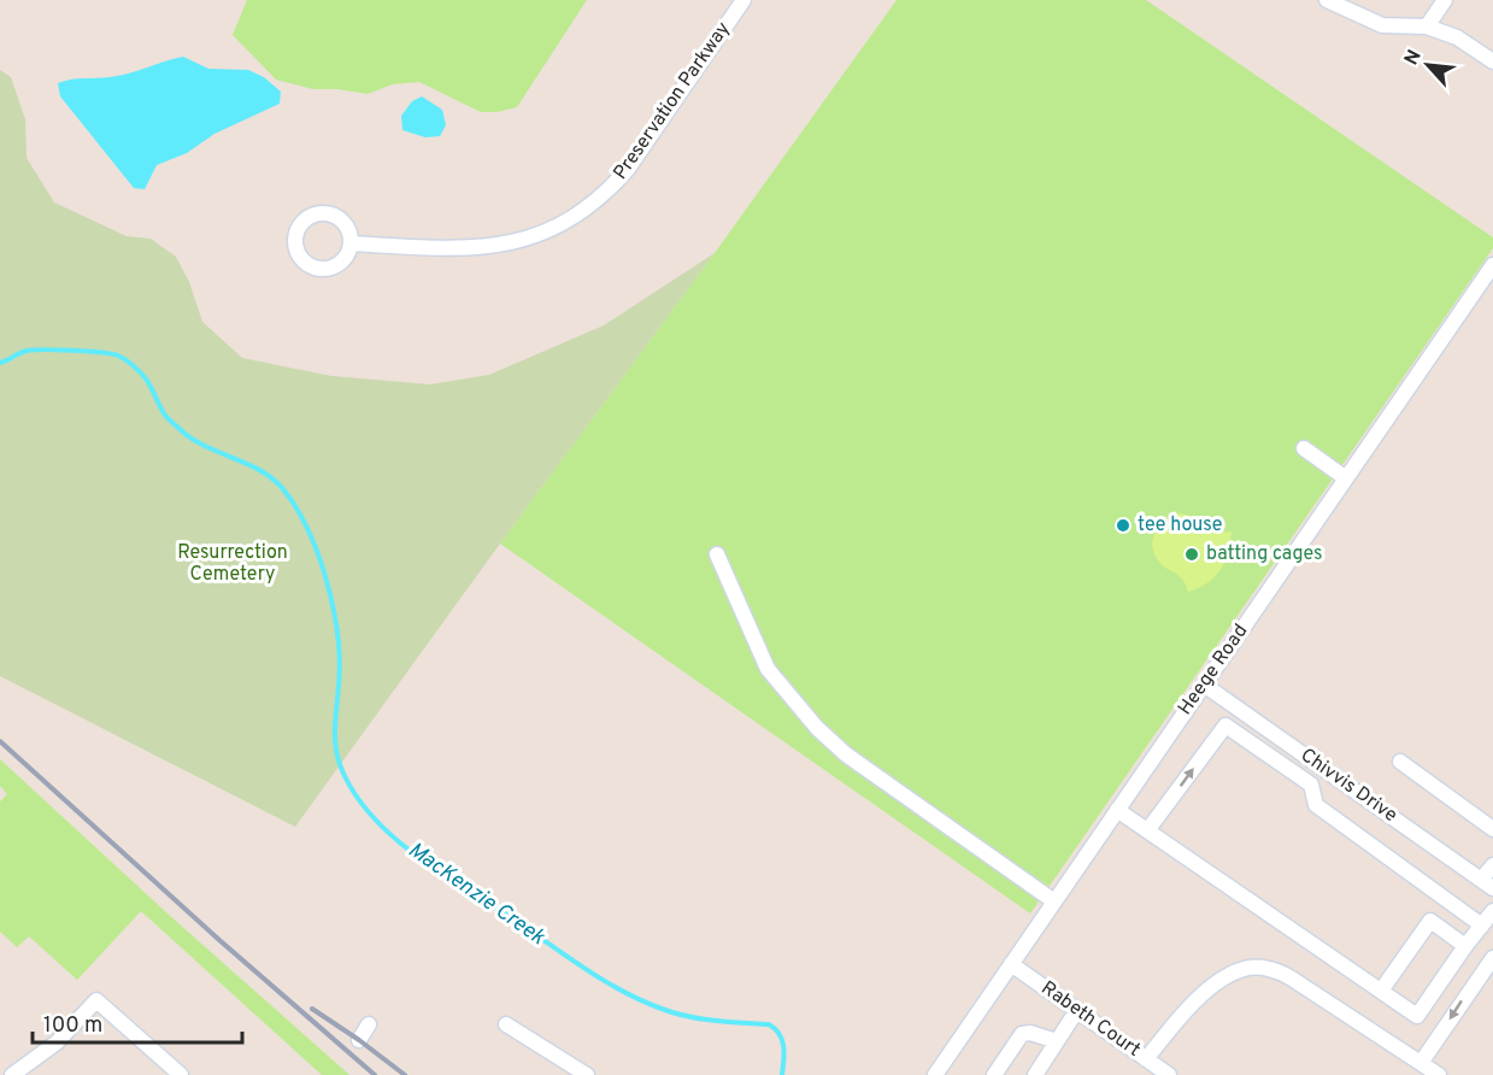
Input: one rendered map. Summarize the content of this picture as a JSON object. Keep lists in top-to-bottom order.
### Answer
{
  "streets": {
    "street": [
      "Preservation Parkway",
      "Heege Road",
      "Chivvis Drive",
      "Rabeth Court"
    ]
  },
  "crossings": [
    ["Heege Road", "Chivvis Drive"],
    ["Heege Road", "Rabeth Court"]
  ],
  "water": ["MacKenzie Creek"],
  "parks": ["Resurrection Cemetery"],
  "places": ["tee house", "batting cages"],
  "scale_bar": "100 m",
  "north": "top left"
}
